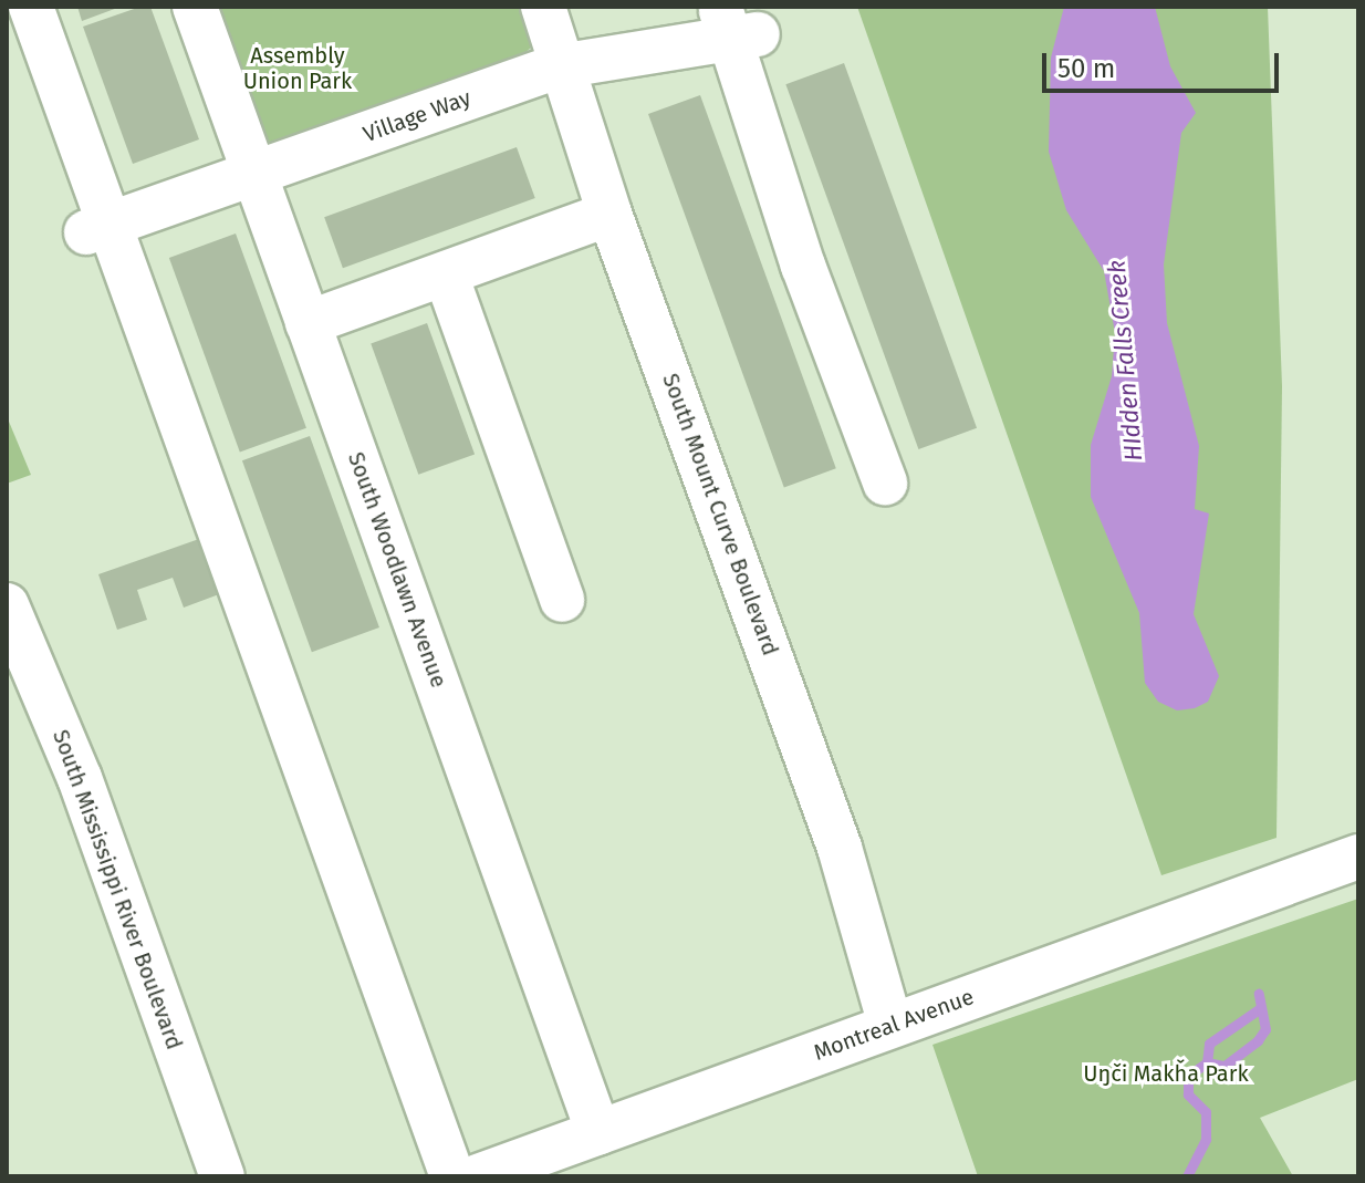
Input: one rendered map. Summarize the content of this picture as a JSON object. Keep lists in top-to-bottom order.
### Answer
{
  "streets": {
    "street": [
      "Village Way",
      "South Mount Curve Boulevard",
      "South Woodlawn Avenue",
      "South Mississippi River Boulevard",
      "Montreal Avenue"
    ]
  },
  "crossings": [
    ["Village Way", "South Mount Curve Boulevard"],
    ["Village Way", "South Woodlawn Avenue"],
    ["South Mount Curve Boulevard", "Montreal Avenue"],
    ["South Woodlawn Avenue", "Montreal Avenue"]
  ],
  "water": ["HIdden Falls Creek"],
  "parks": ["Assembly Union Park", "Uŋči Makȟa Park"],
  "scale_bar": "50 m"
}
